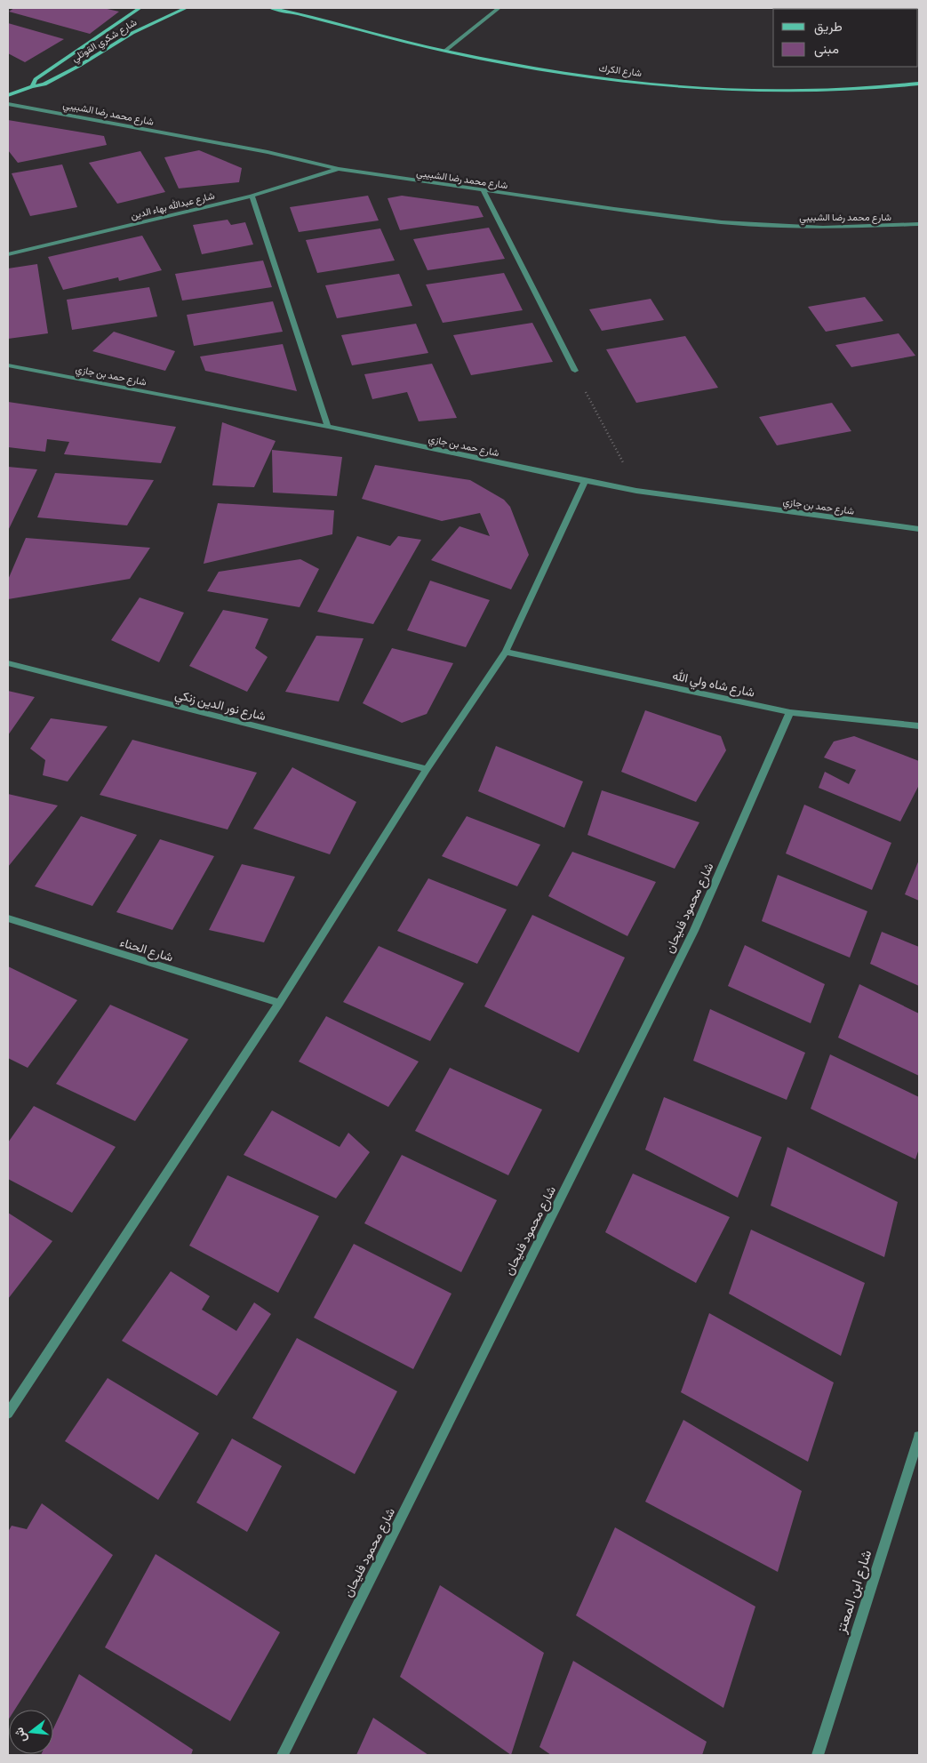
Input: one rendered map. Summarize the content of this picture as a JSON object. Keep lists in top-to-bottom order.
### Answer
{
  "streets": {
    "street": [
      "شارع شكري القوتلي",
      "شارع الكرك",
      "شارع محمد رضا الشبيبي",
      "شارع عبدالله بهاء الدين",
      "شارع حمد بن جازي",
      "شارع شاه ولي الله",
      "شارع نور الدين زنكي",
      "شارع محمود فليحان",
      "شارع الحناء",
      "شارع ابن المعتز"
    ]
  },
  "crossings": [
    ["شارع محمد رضا الشبيبي", "شارع عبدالله بهاء الدين"],
    ["شارع شاه ولي الله", "شارع محمود فليحان"]
  ],
  "legend": ["طريق", "مبنى"],
  "north": "left"
}
